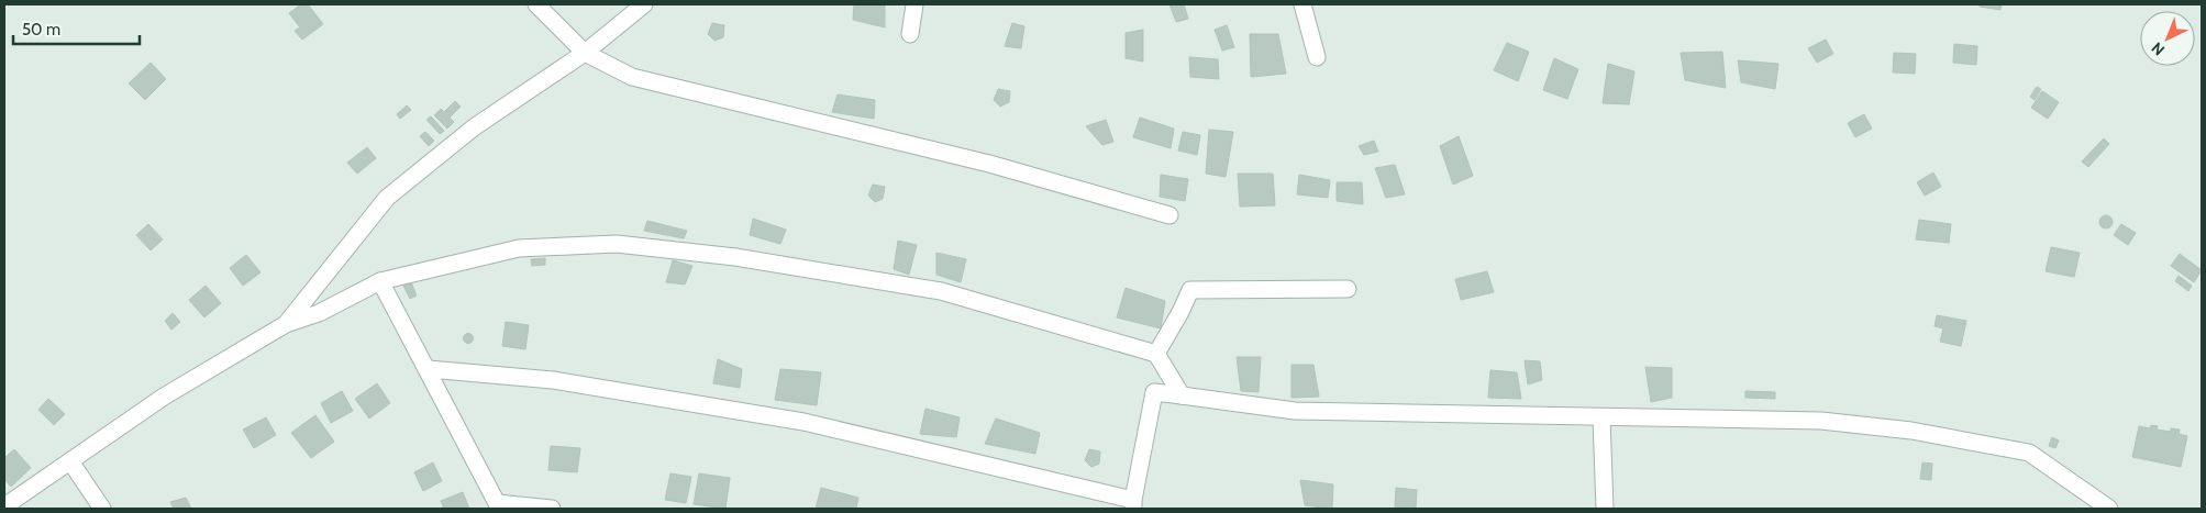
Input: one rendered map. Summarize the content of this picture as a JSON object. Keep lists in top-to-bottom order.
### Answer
{
  "scale_bar": "50 m",
  "north": "bottom left"
}
